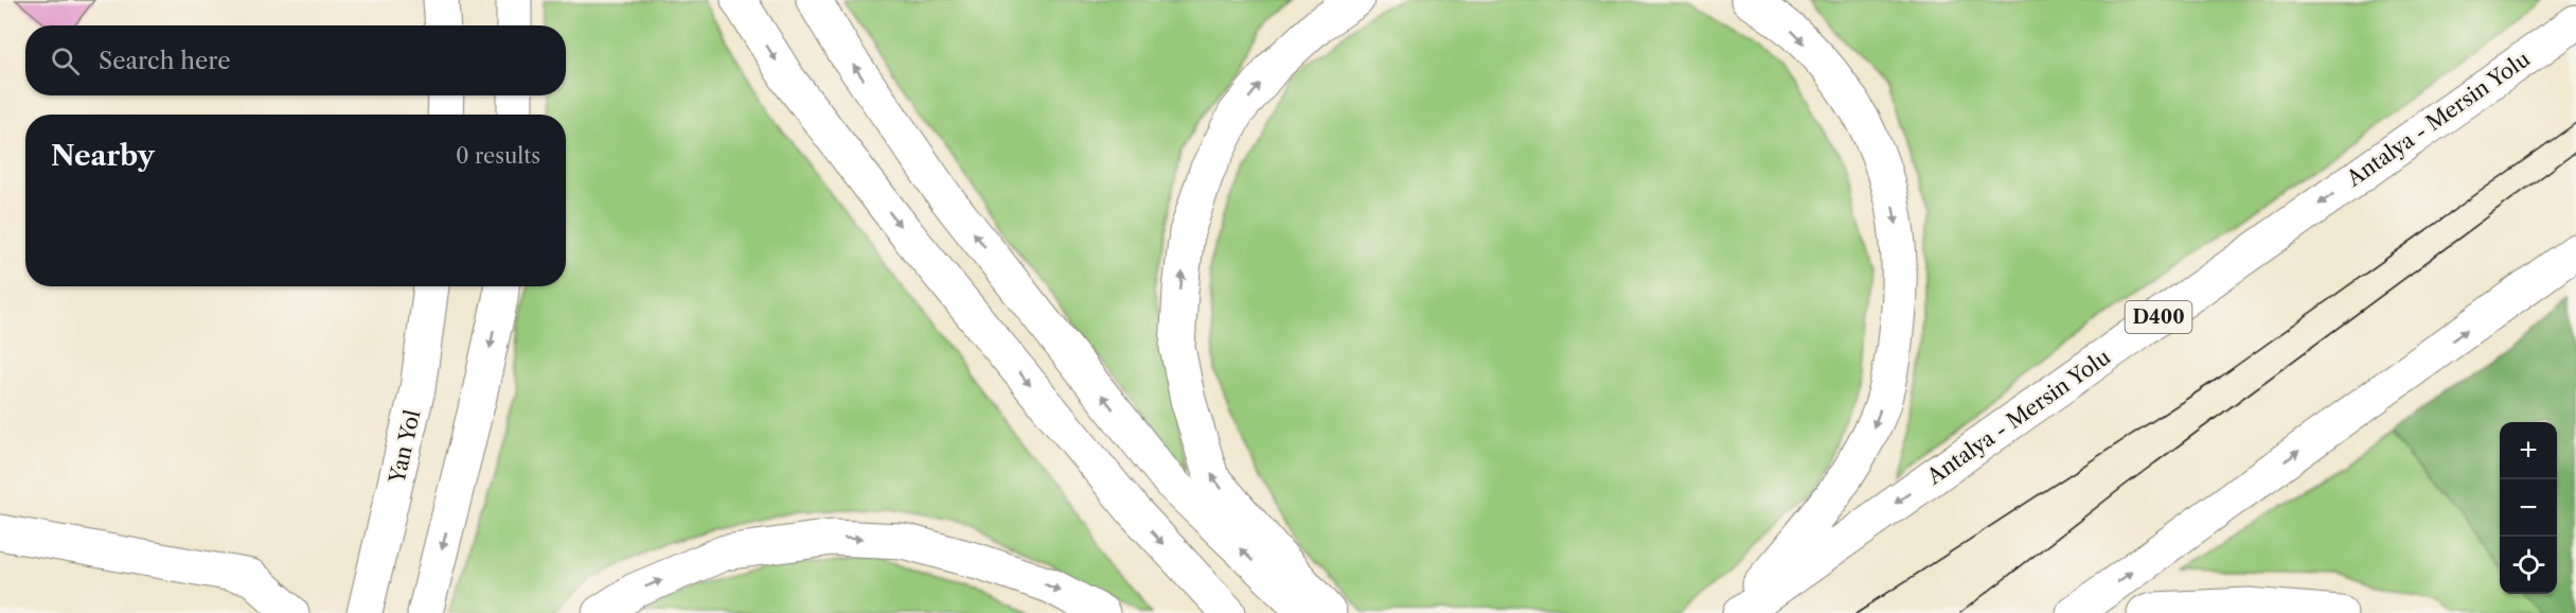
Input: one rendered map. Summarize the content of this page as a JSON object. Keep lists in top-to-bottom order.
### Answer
{
  "streets": {
    "main road": ["Antalya - Mersin Yolu", "D400", "Yan Yol"]
  },
  "page": {
    "search": "Search here",
    "heading": ["Nearby", "0 results"],
    "map_buttons": ["+", "−"]
  }
}
